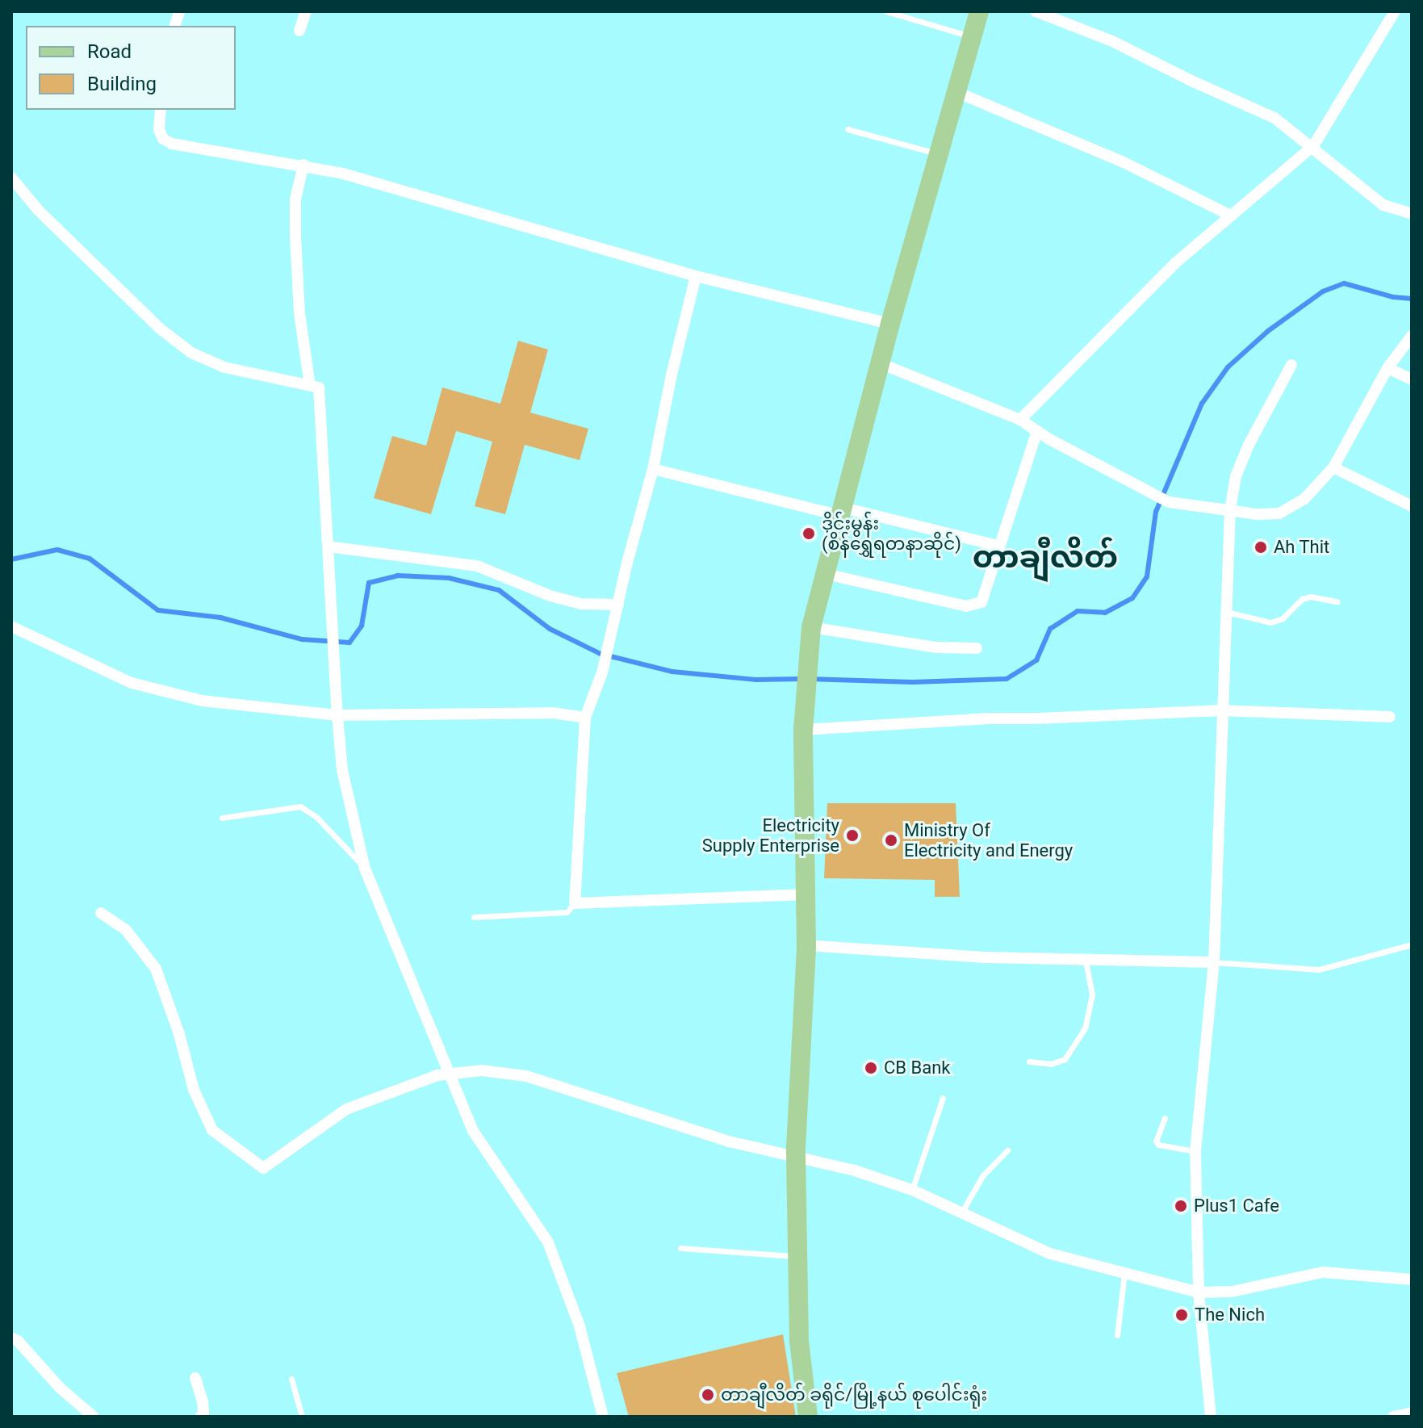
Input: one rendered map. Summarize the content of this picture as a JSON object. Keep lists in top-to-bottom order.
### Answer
{
  "districts": ["တာချီလိတ်"],
  "places": [
    "ဒိုင်းမွန်း (စိန်ရွှေရတနာဆိုင်)",
    "Ah Thit",
    "Electricity Supply Enterprise",
    "Ministry Of Electricity and Energy",
    "CB Bank",
    "Plus1 Cafe",
    "The Nich",
    "တာချီလိတ် ခရိုင်/မြို့နယ် စုပေါင်းရုံး"
  ],
  "legend": ["Road", "Building"]
}
